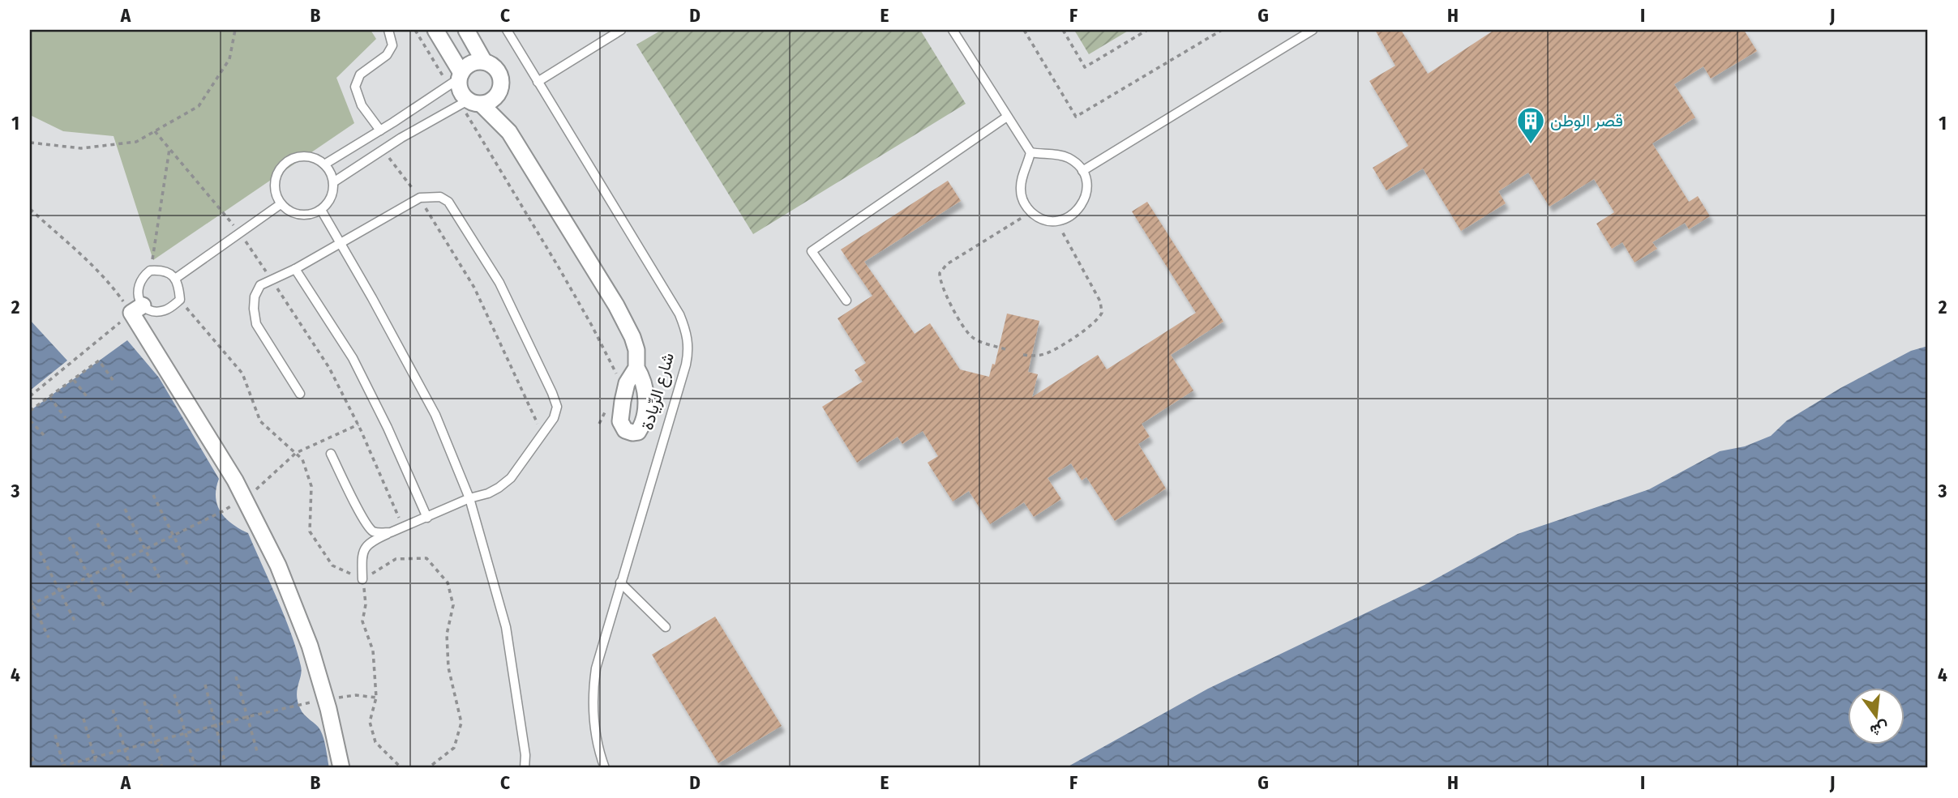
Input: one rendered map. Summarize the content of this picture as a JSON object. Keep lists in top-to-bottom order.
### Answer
{
  "streets": {
    "street": ["شارع الرِّيادة"]
  },
  "places": {
    "building": ["قصر الوطن"]
  },
  "north": "bottom",
  "grid": {
    "columns": [
      "A",
      "B",
      "C",
      "D",
      "E",
      "F",
      "G",
      "H",
      "I",
      "J"
    ],
    "rows": [
      "1",
      "2",
      "3",
      "4"
    ]
  }
}
